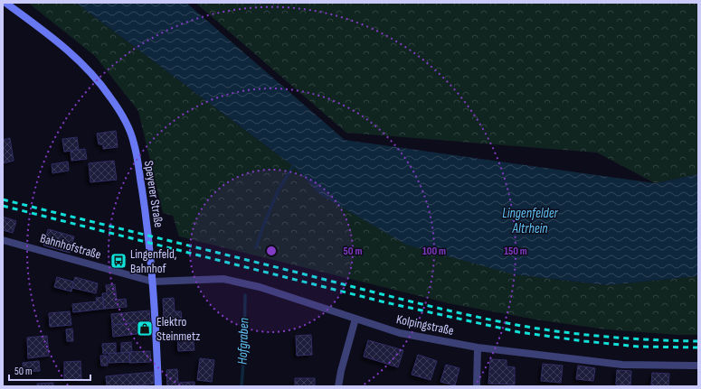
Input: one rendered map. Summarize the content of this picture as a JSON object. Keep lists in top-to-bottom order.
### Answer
{
  "streets": {
    "main road": ["Speyerer Straße"],
    "street": ["Bahnhofstraße", "Kolpingstraße"]
  },
  "crossings": [
    ["Speyerer Straße", "Bahnhofstraße"],
    ["Speyerer Straße", "Kolpingstraße"],
    ["Bahnhofstraße", "Kolpingstraße"]
  ],
  "water": ["Lingenfelder Altrhein", "Hofgraben"],
  "places": {
    "bus stop": ["Lingenfeld, Bahnhof"],
    "shop": ["Elektro Steinmetz"]
  },
  "scale_bar": "50 m",
  "rings": ["50 m", "100 m", "150 m"]
}
